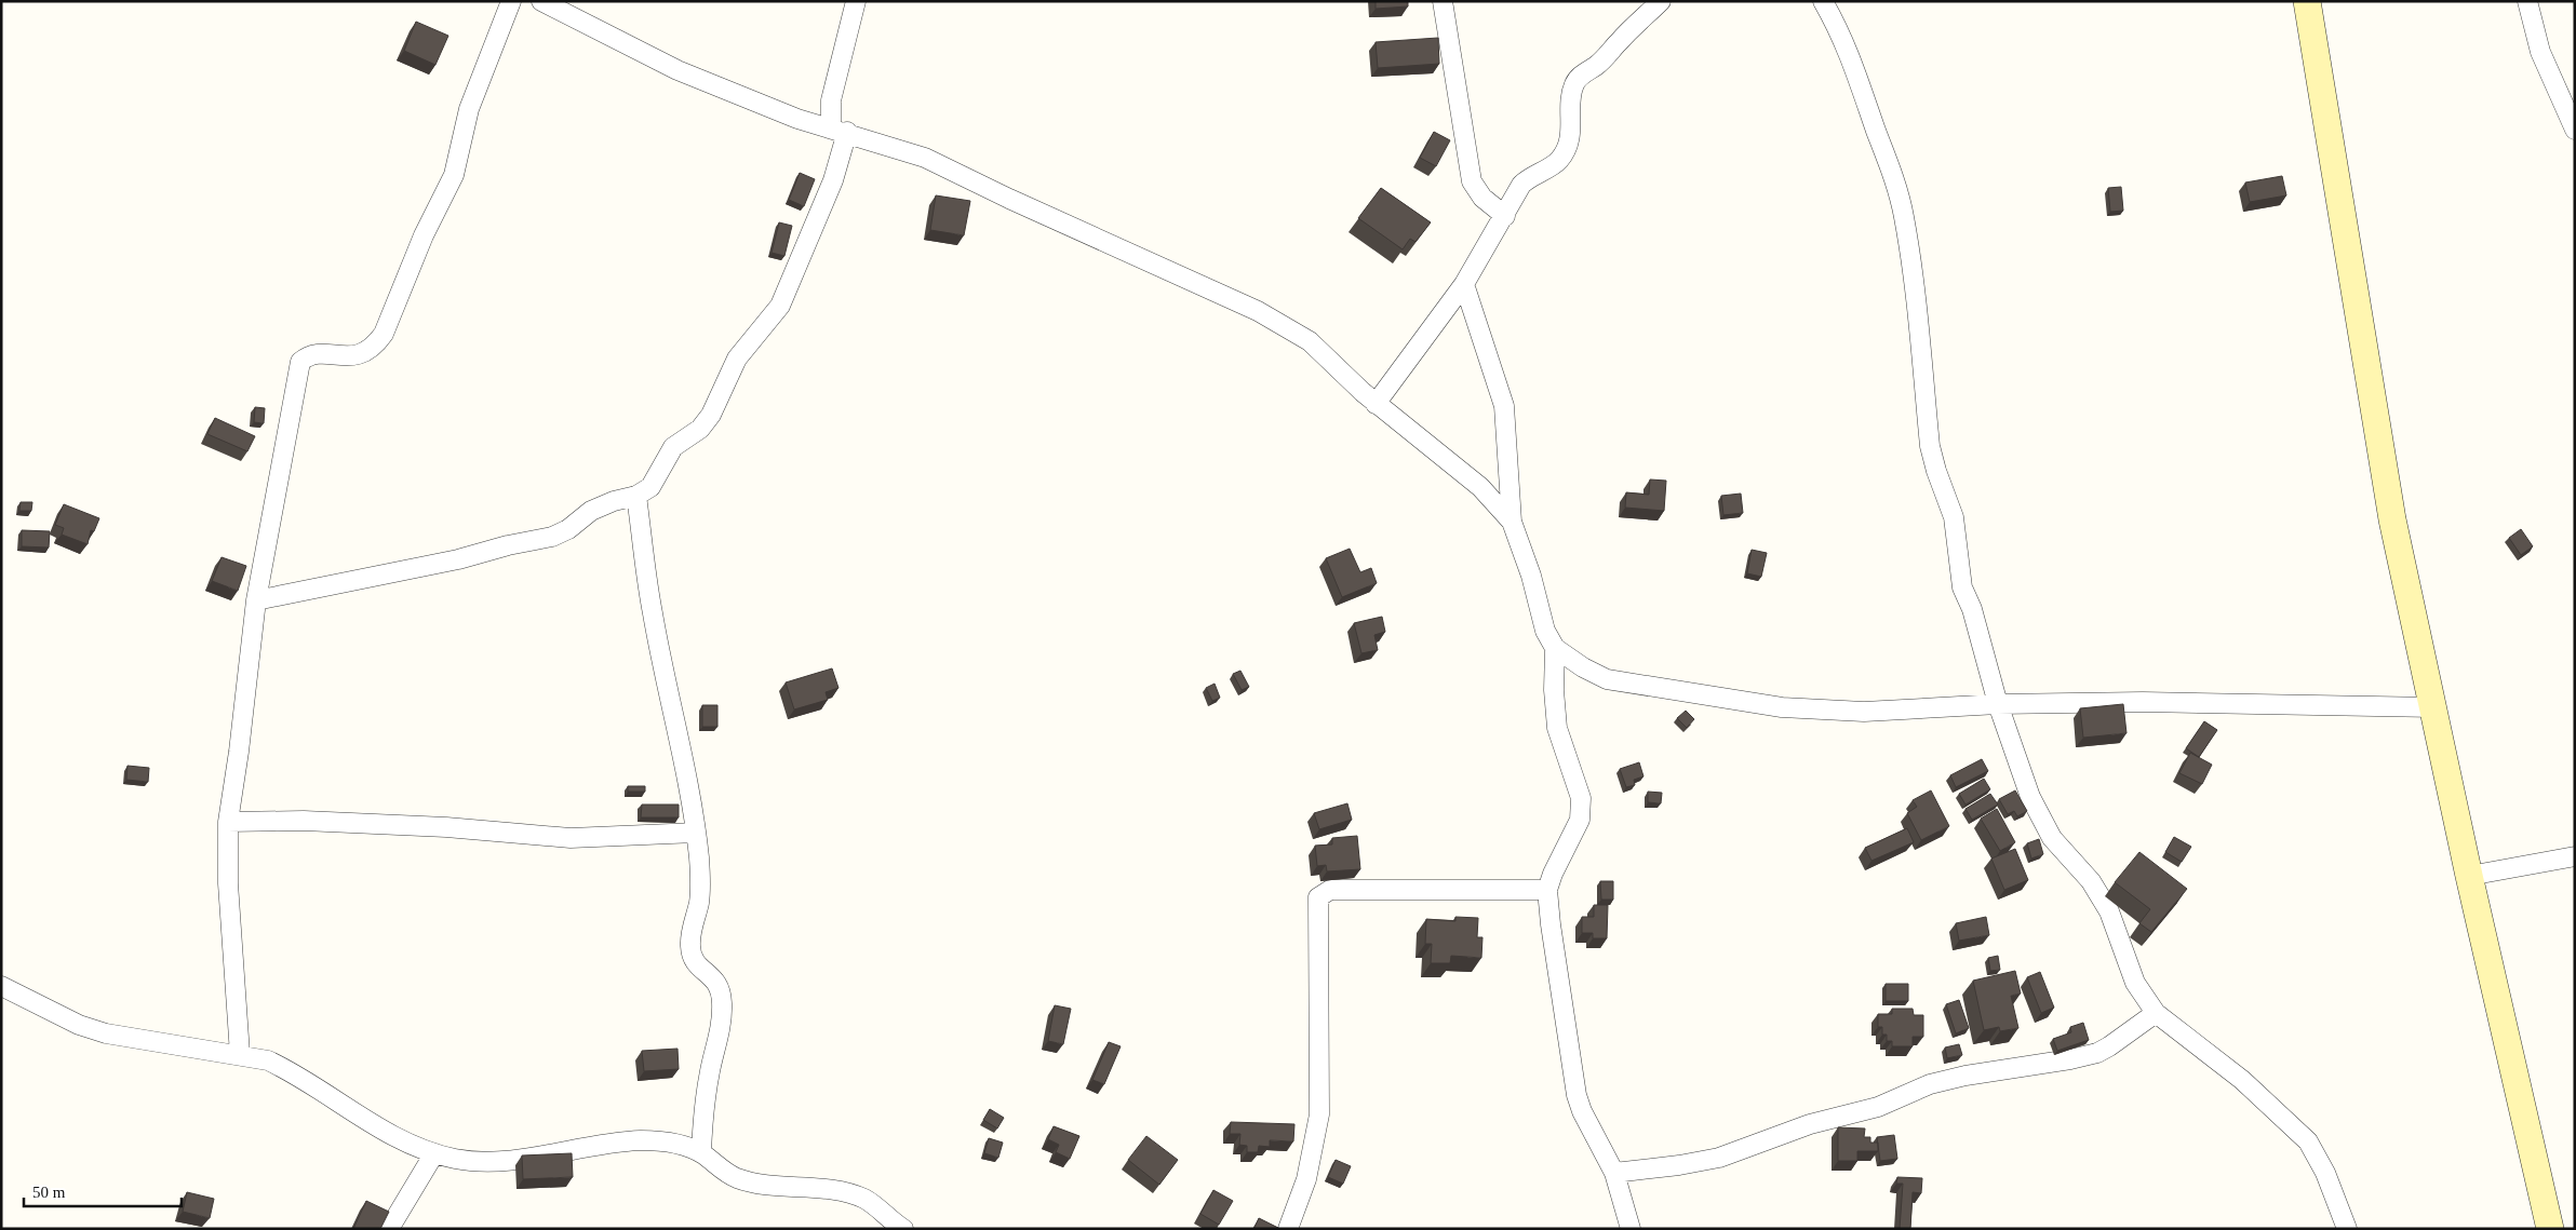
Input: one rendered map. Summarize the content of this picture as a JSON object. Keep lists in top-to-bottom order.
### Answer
{
  "scale_bar": "50 m"
}
